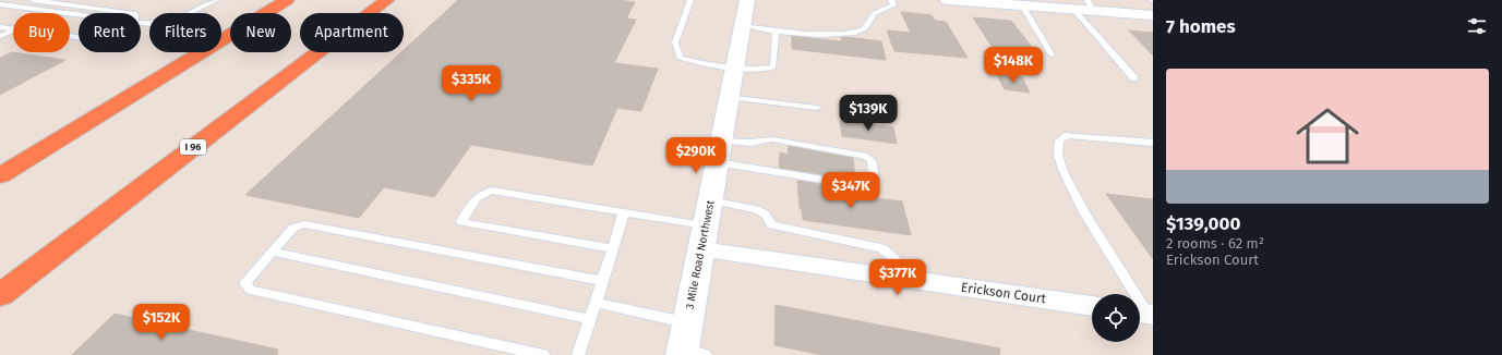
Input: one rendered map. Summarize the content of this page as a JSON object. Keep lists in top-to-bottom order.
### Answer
{
  "streets": {
    "highway": ["I 96"],
    "main road": ["3 Mile Road Northwest"],
    "street": ["Erickson Court"]
  },
  "crossings": [
    ["3 Mile Road Northwest", "Erickson Court"]
  ],
  "page": {
    "heading": "7 homes",
    "chip": [
      "Buy",
      "Rent",
      "Filters",
      "New",
      "Apartment"
    ],
    "price": [
      "$148K",
      "$335K",
      "$139K",
      "$290K",
      "$347K",
      "$377K",
      "$152K"
    ],
    "list": [
      {
        "name": "$139,000",
        "note": "2 rooms · 62 m² · Erickson Court"
      }
    ]
  }
}
